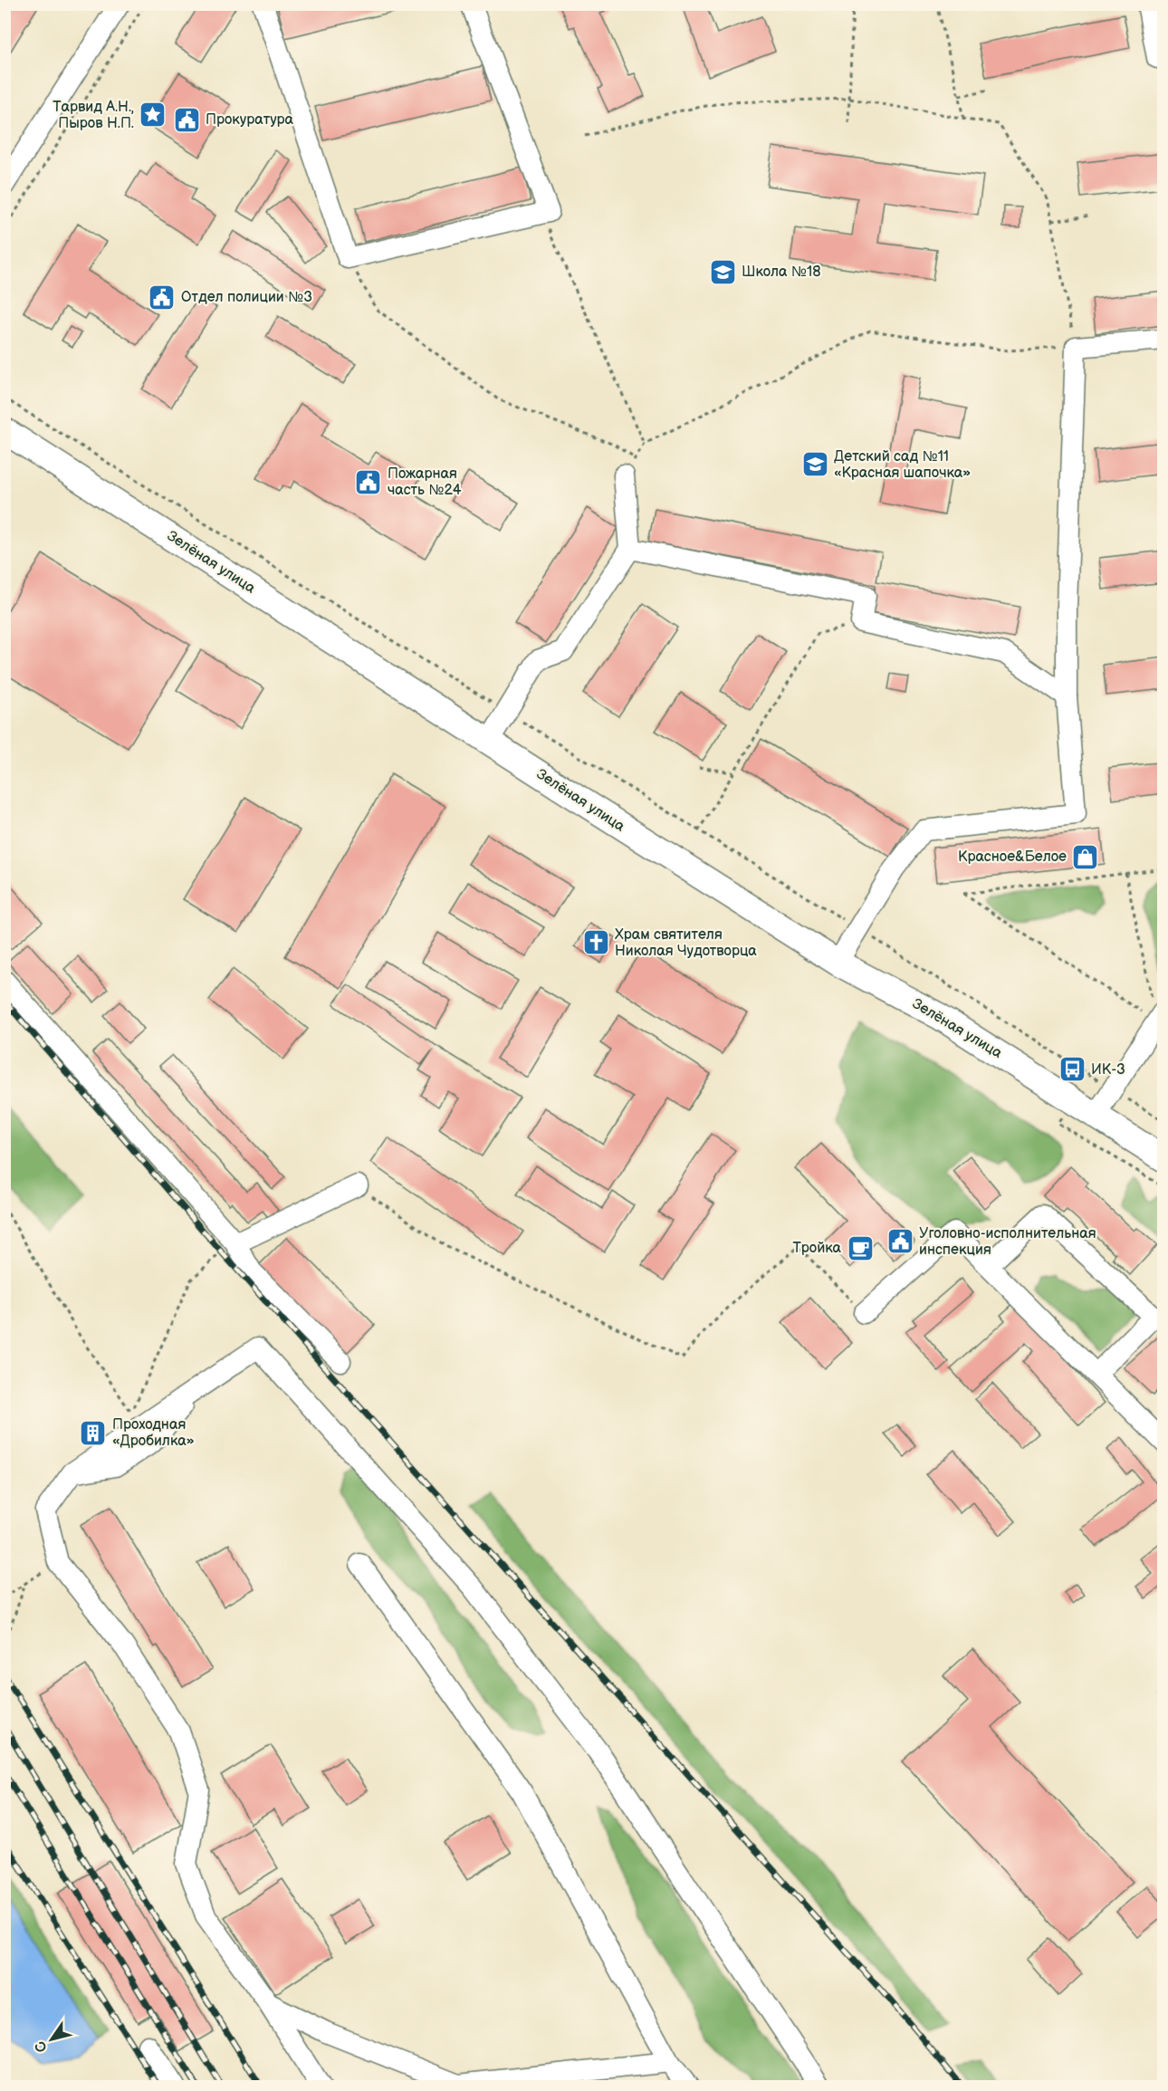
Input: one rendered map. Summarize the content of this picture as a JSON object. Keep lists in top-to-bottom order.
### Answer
{
  "streets": {
    "main road": ["Зелёная улица"]
  },
  "places": {
    "place": ["Тарвид А.Н., Пыров Н.П."],
    "public building": [
      "Прокуратура",
      "Отдел полиции №3",
      "Пожарная часть №24",
      "Уголовно-исполнительная инспекция"
    ],
    "school or university": ["Школа №18", "Детский сад №11 «Красная шапочка»"],
    "shop": ["Красное&Белое"],
    "church": ["Храм святителя Николая Чудотворца"],
    "bus stop": ["ИК-3"],
    "cafe": ["Тройка"],
    "building": ["Проходная «Дробилка»"]
  },
  "north": "bottom left"
}
